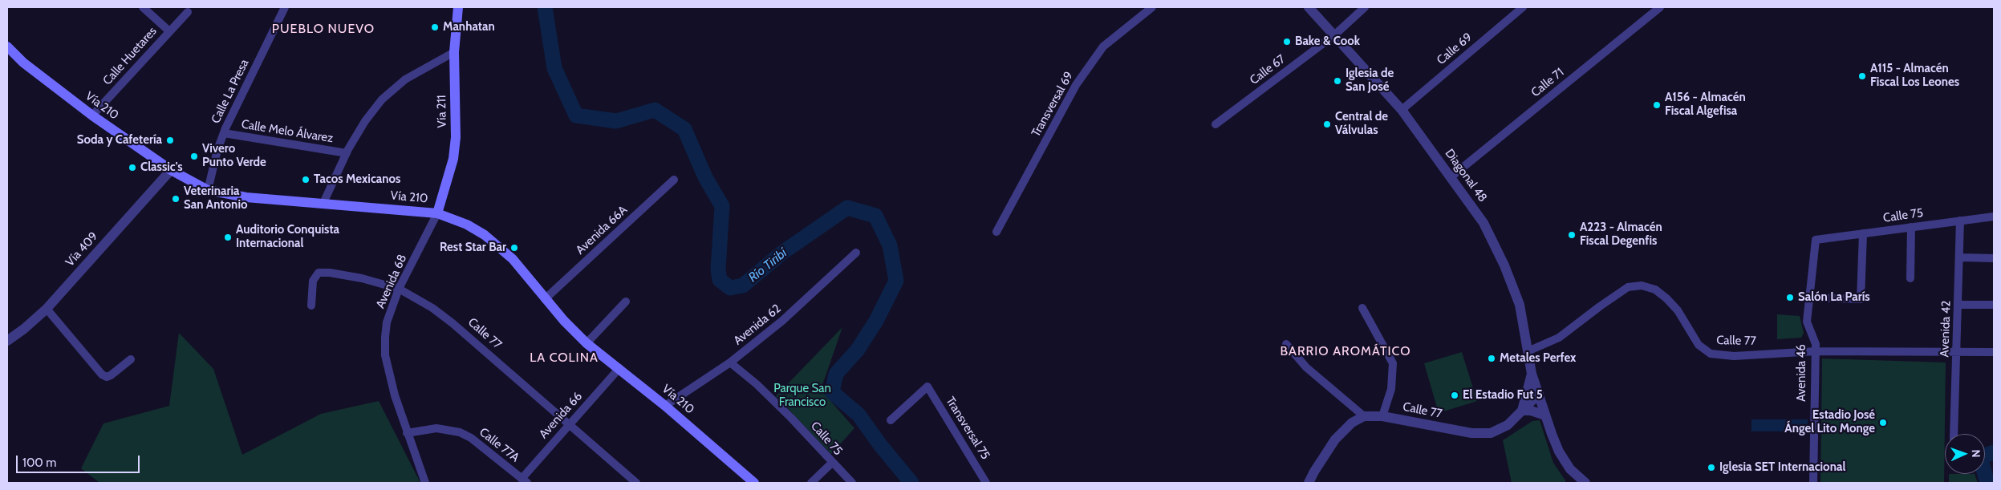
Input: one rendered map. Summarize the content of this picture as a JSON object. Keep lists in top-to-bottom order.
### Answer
{
  "streets": {
    "main road": ["Vía 210", "Vía 211"],
    "street": [
      "Calle 69",
      "Calle Huetares",
      "Calle 67",
      "Calle 71",
      "Calle La Presa",
      "Transversal 69",
      "Calle Melo Álvarez",
      "Diagonal 48",
      "Calle 75",
      "Avenida 66A",
      "Vía 409",
      "Avenida 68",
      "Avenida 62",
      "Avenida 42",
      "Calle 77",
      "Avenida 46",
      "Avenida 66",
      "Transversal 75",
      "Calle 77A"
    ]
  },
  "crossings": [
    ["Calle 69", "Diagonal 48"],
    ["Calle Huetares", "Vía 210"],
    ["Calle 67", "Diagonal 48"],
    ["Calle 71", "Diagonal 48"],
    ["Calle La Presa", "Vía 210"],
    ["Calle La Presa", "Calle Melo Álvarez"],
    ["Vía 210", "Vía 211"],
    ["Vía 210", "Avenida 66A"],
    ["Vía 210", "Vía 409"],
    ["Vía 210", "Avenida 68"],
    ["Vía 210", "Avenida 62"],
    ["Vía 210", "Avenida 66"],
    ["Vía 211", "Avenida 68"],
    ["Diagonal 48", "Calle 77"],
    ["Calle 75", "Avenida 62"],
    ["Calle 75", "Avenida 42"],
    ["Calle 75", "Avenida 46"],
    ["Avenida 68", "Calle 77"],
    ["Avenida 68", "Calle 77A"],
    ["Avenida 42", "Calle 77"],
    ["Calle 77", "Avenida 46"],
    ["Calle 77", "Avenida 66"],
    ["Avenida 66", "Calle 77A"]
  ],
  "districts": ["PUEBLO NUEVO", "BARRIO AROMÁTICO", "LA COLINA"],
  "water": ["Río Tiribí"],
  "parks": ["Parque San Francisco"],
  "places": [
    "Manhatan",
    "Bake & Cook",
    "A115 - Almacén Fiscal Los Leones",
    "Iglesia de San José",
    "A156 - Almacén Fiscal Algefisa",
    "Central de Válvulas",
    "Soda y Cafetería",
    "Vivero Punto Verde",
    "Classic's",
    "Tacos Mexicanos",
    "Veterinaria San Antonio",
    "A223 - Almacén Fiscal Degenfis",
    "Auditorio Conquista Internacional",
    "Rest Star Bar",
    "Salón La París",
    "Metales Perfex",
    "El Estadio Fut 5",
    "Estadio José Ángel Lito Monge",
    "Iglesia SET Internacional"
  ],
  "scale_bar": "100 m",
  "north": "right"
}
